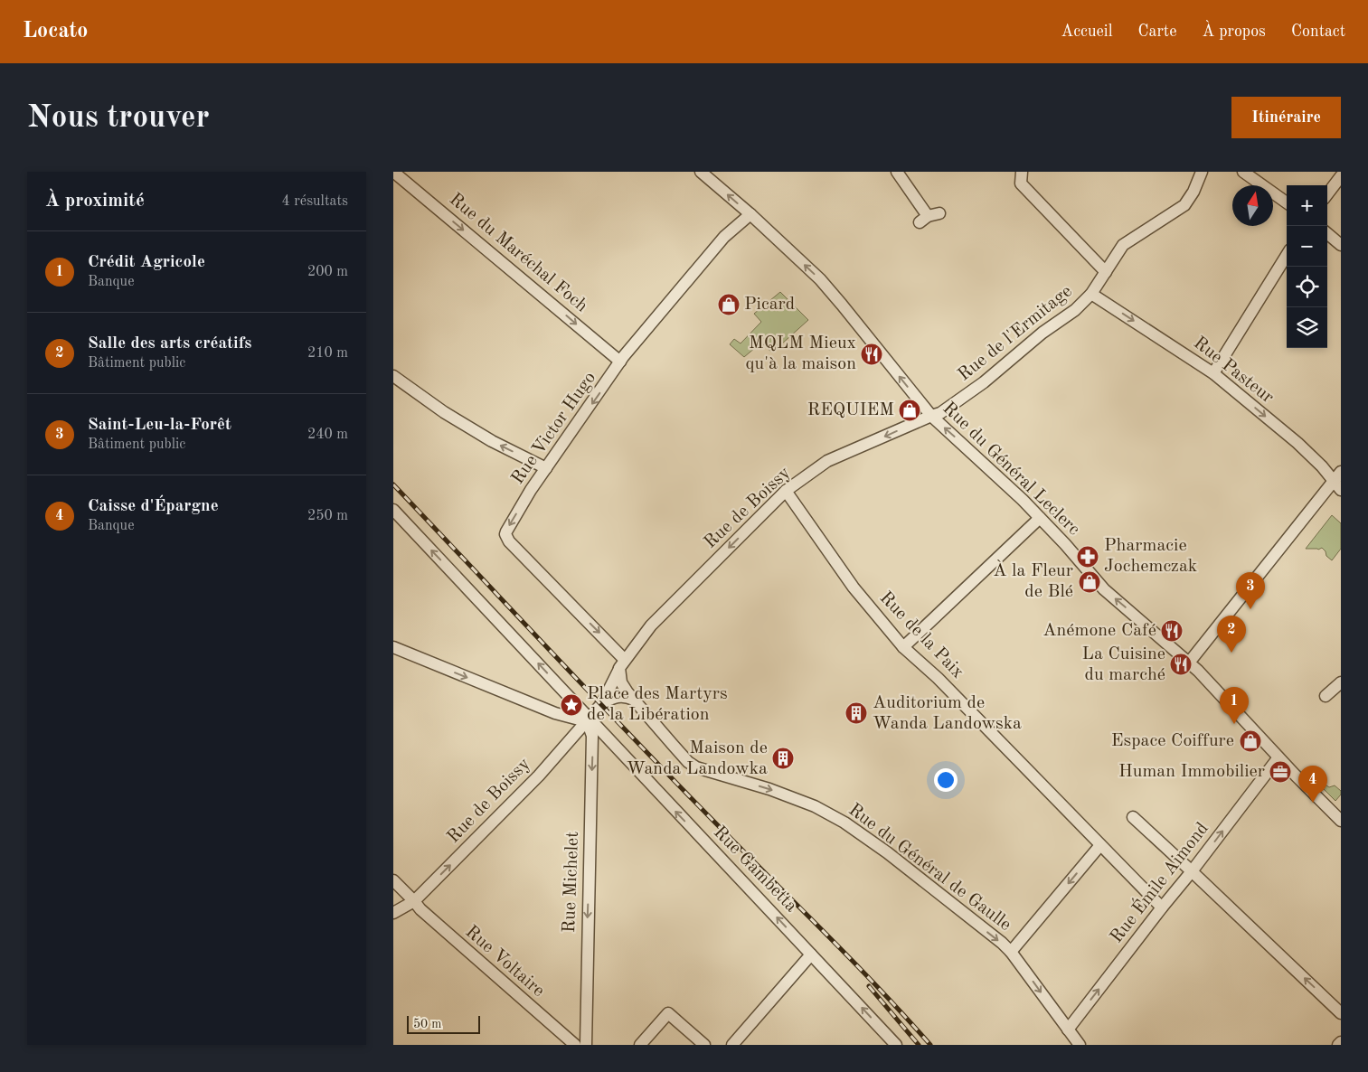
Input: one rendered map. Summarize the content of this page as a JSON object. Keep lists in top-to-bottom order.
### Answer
{
  "streets": {
    "street": [
      "Rue du Maréchal Foch",
      "Rue de l'Ermitage",
      "Rue Pasteur",
      "Rue Victor Hugo",
      "Rue du Général Leclerc",
      "Rue de Boissy",
      "Rue de la Paix",
      "Rue du Général de Gaulle",
      "Rue Gambetta",
      "Rue Michelet",
      "Rue Émile Aimond",
      "Rue Voltaire"
    ]
  },
  "crossings": [
    ["Rue du Maréchal Foch", "Rue Victor Hugo"],
    ["Rue de l'Ermitage", "Rue Pasteur"],
    ["Rue de l'Ermitage", "Rue du Général Leclerc"],
    ["Rue de l'Ermitage", "Rue de Boissy"],
    ["Rue Victor Hugo", "Rue du Général Leclerc"],
    ["Rue Victor Hugo", "Rue de Boissy"],
    ["Rue Victor Hugo", "Rue du Général de Gaulle"],
    ["Rue du Général Leclerc", "Rue de Boissy"],
    ["Rue du Général Leclerc", "Rue Émile Aimond"],
    ["Rue de Boissy", "Rue de la Paix"],
    ["Rue de Boissy", "Rue du Général de Gaulle"],
    ["Rue de Boissy", "Rue Gambetta"],
    ["Rue de Boissy", "Rue Michelet"],
    ["Rue de Boissy", "Rue Voltaire"],
    ["Rue de la Paix", "Rue Émile Aimond"],
    ["Rue du Général de Gaulle", "Rue Émile Aimond"],
    ["Rue Gambetta", "Rue Michelet"]
  ],
  "one_way": [
    "Rue du Maréchal Foch",
    "Rue Pasteur",
    "Rue du Général Leclerc",
    "Rue du Général de Gaulle",
    "Rue Gambetta",
    "Rue Michelet"
  ],
  "places": {
    "shop": [
      "Picard",
      "REQUIEM",
      "À la Fleur de Blé",
      "Espace Coiffure"
    ],
    "restaurant": ["MQLM Mieux qu'à la maison", "Anémone Café", "La Cuisine du marché"],
    "pharmacy": ["Pharmacie Jochemczak"],
    "place": ["Place des Martyrs de la Libération"],
    "building": ["Auditorium de Wanda Landowska", "Maison de Wanda Landowka"],
    "office": ["Human Immobilier"]
  },
  "scale_bar": "50 m",
  "north": "top",
  "page": {
    "header": "Locato",
    "nav": [
      "Accueil",
      "Carte",
      "À propos",
      "Contact"
    ],
    "buttons": "Itinéraire",
    "title": "Nous trouver",
    "heading": ["À proximité", "4 résultats"],
    "map_buttons": ["+", "−"],
    "list": [
      {
        "mark": "1",
        "name": "Crédit Agricole",
        "note": "Banque",
        "value": "200 m"
      },
      {
        "mark": "2",
        "name": "Salle des arts créatifs",
        "note": "Bâtiment public",
        "value": "210 m"
      },
      {
        "mark": "3",
        "name": "Saint-Leu-la-Forêt",
        "note": "Bâtiment public",
        "value": "240 m"
      },
      {
        "mark": "4",
        "name": "Caisse d'Épargne",
        "note": "Banque",
        "value": "250 m"
      }
    ],
    "pins": [
      "3",
      "2",
      "1",
      "4"
    ],
    "scale": "50 m"
  }
}
